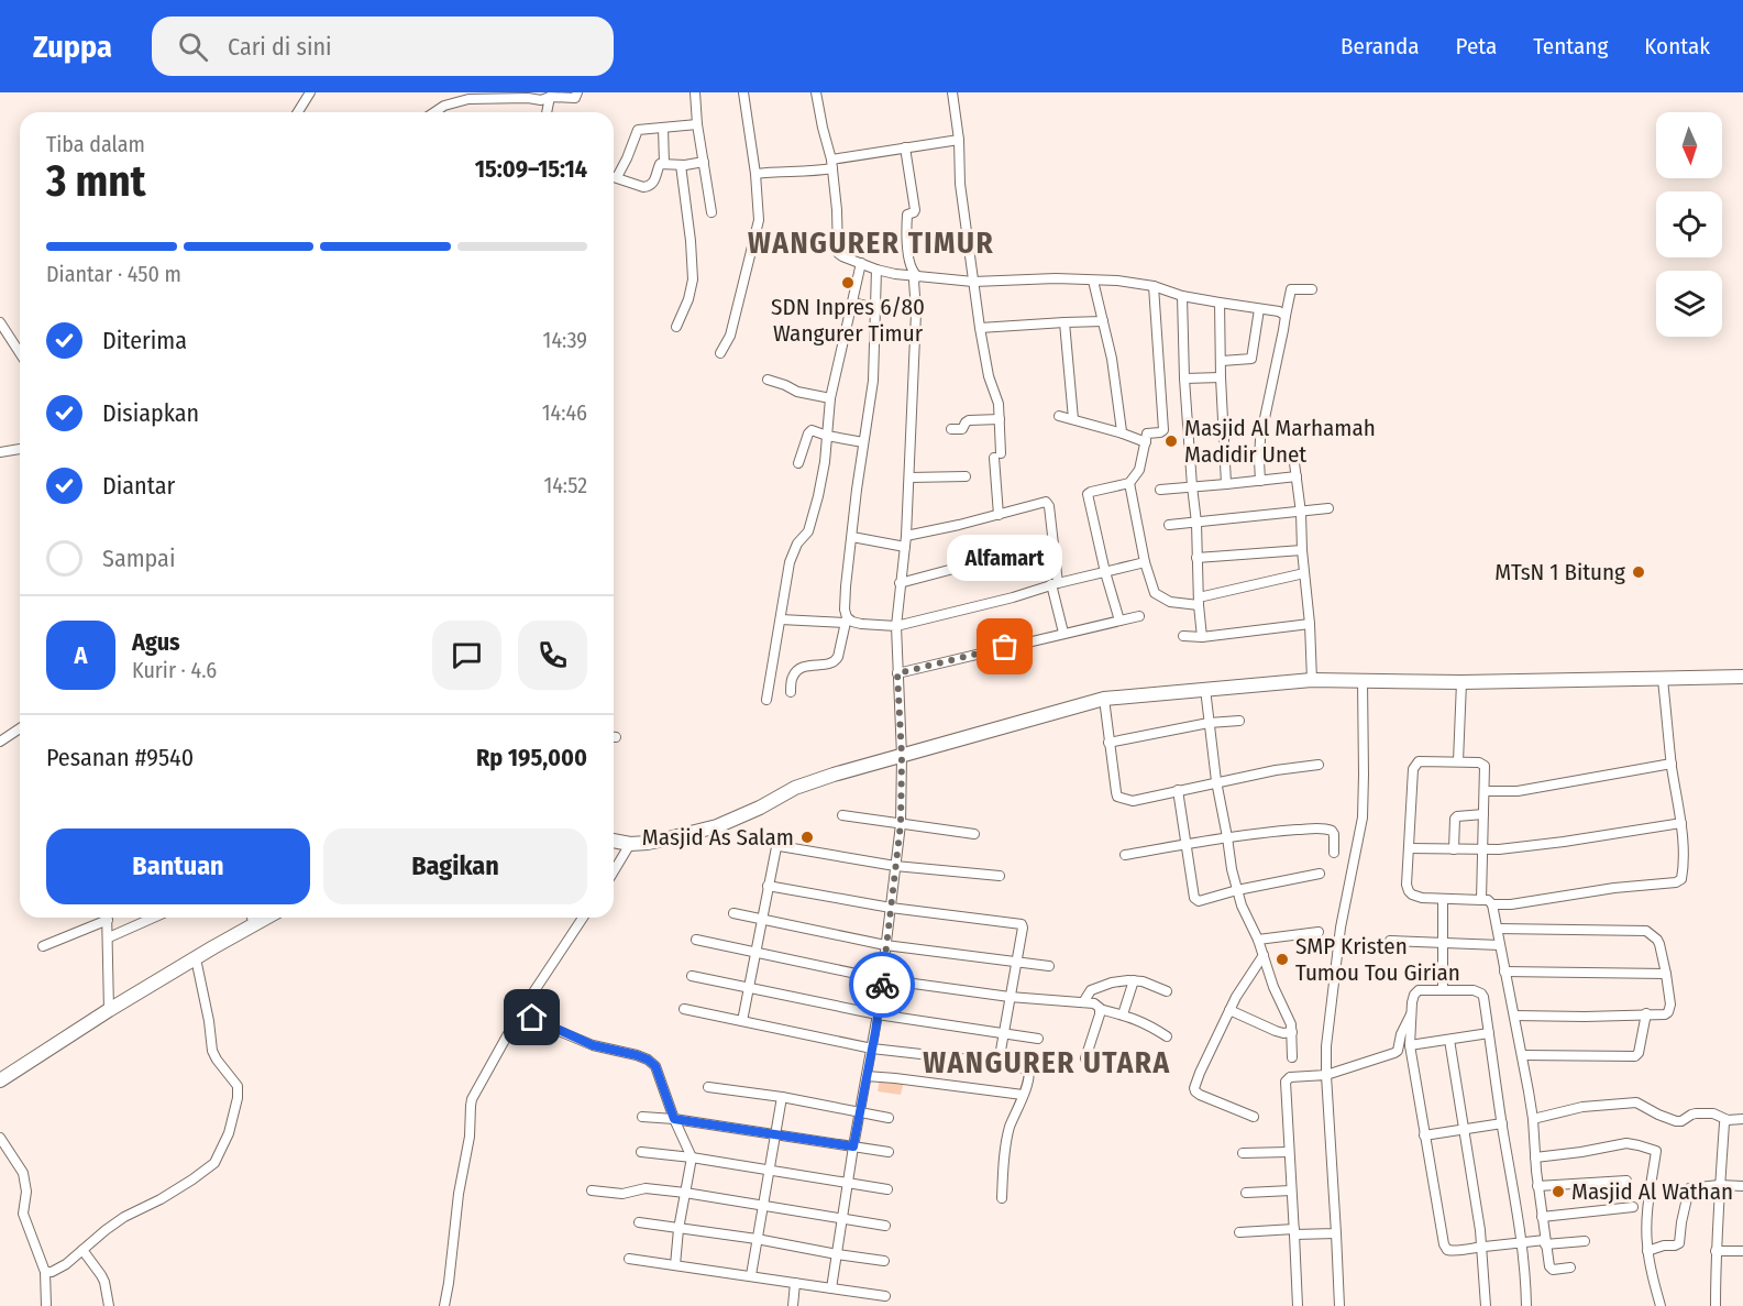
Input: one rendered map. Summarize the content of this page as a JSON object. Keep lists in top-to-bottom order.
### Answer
{
  "districts": ["WANGURER TIMUR", "WANGURER UTARA"],
  "places": [
    "SDN Inpres 6/80 Wangurer Timur",
    "Masjid Al Marhamah Madidir Unet",
    "MTsN 1 Bitung",
    "Alfamart",
    "Masjid As Salam",
    "SMP Kristen Tumou Tou Girian",
    "Masjid Al Wathan"
  ],
  "north": "bottom",
  "page": {
    "header": "Zuppa",
    "search": "Cari di sini",
    "nav": [
      "Beranda",
      "Peta",
      "Tentang",
      "Kontak"
    ],
    "heading": ["3 mnt", "Tiba dalam", "15:09–15:14"],
    "panel": [
      "Agus",
      "Kurir · 4.6",
      "Pesanan #9540",
      "Rp 195,000"
    ],
    "bar": "Diantar · 450 m",
    "list": [
      ["Diterima", "14:39"],
      ["Disiapkan", "14:46"],
      ["Diantar", "14:52"],
      "Sampai"
    ],
    "bubble": "Alfamart",
    "round": "A",
    "buttons": ["Bantuan", "Bagikan"]
  }
}
